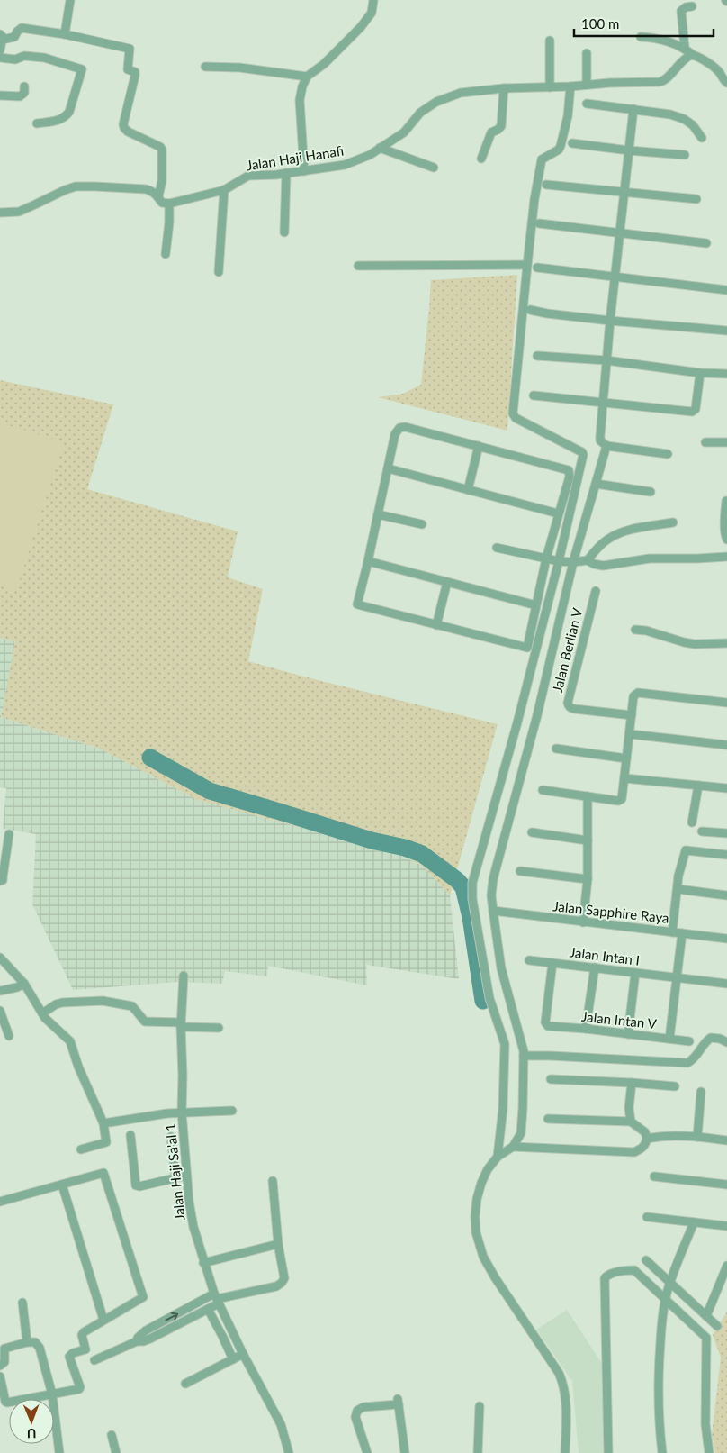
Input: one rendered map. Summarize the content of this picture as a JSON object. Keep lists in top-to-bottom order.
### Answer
{
  "streets": {
    "street": [
      "Jalan Haji Hanafi",
      "Jalan Berlian V",
      "Jalan Sapphire Raya",
      "Jalan Intan I",
      "Jalan Intan V",
      "Jalan Haji Sa'al 1"
    ]
  },
  "crossings": [
    ["Jalan Intan I", "Jalan Intan V"]
  ],
  "scale_bar": "100 m",
  "north": "bottom"
}
